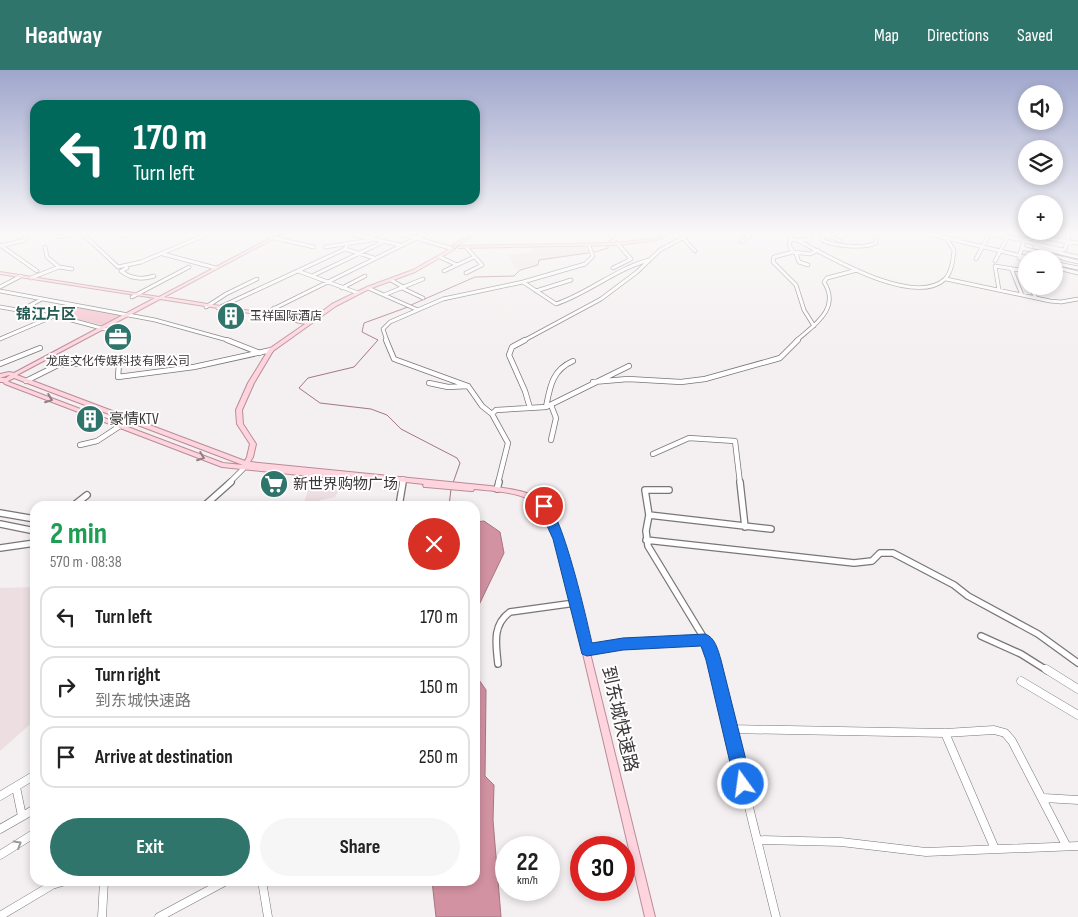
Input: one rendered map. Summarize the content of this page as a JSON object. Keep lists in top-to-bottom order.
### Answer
{
  "streets": {
    "main road": ["到东城快速路"]
  },
  "districts": ["锦江片区"],
  "places": {
    "building": ["玉祥国际酒店", "豪情KTV"],
    "office": ["龙庭文化传媒科技有限公司"],
    "supermarket": ["新世界购物广场"]
  },
  "page": {
    "header": "Headway",
    "nav": ["Map", "Directions", "Saved"],
    "map_buttons": ["+", "−"],
    "turn": ["170 m", "Turn left"],
    "heading": ["2 min", "570 m · 08:38"],
    "list": [
      {
        "name": "Turn left",
        "value": "170 m"
      },
      {
        "name": "Turn right",
        "note": "到东城快速路",
        "value": "150 m"
      },
      {
        "name": "Arrive at destination",
        "value": "250 m"
      }
    ],
    "buttons": ["Exit", "Share"],
    "speed": "22 km/h",
    "limit": "30"
  }
}
